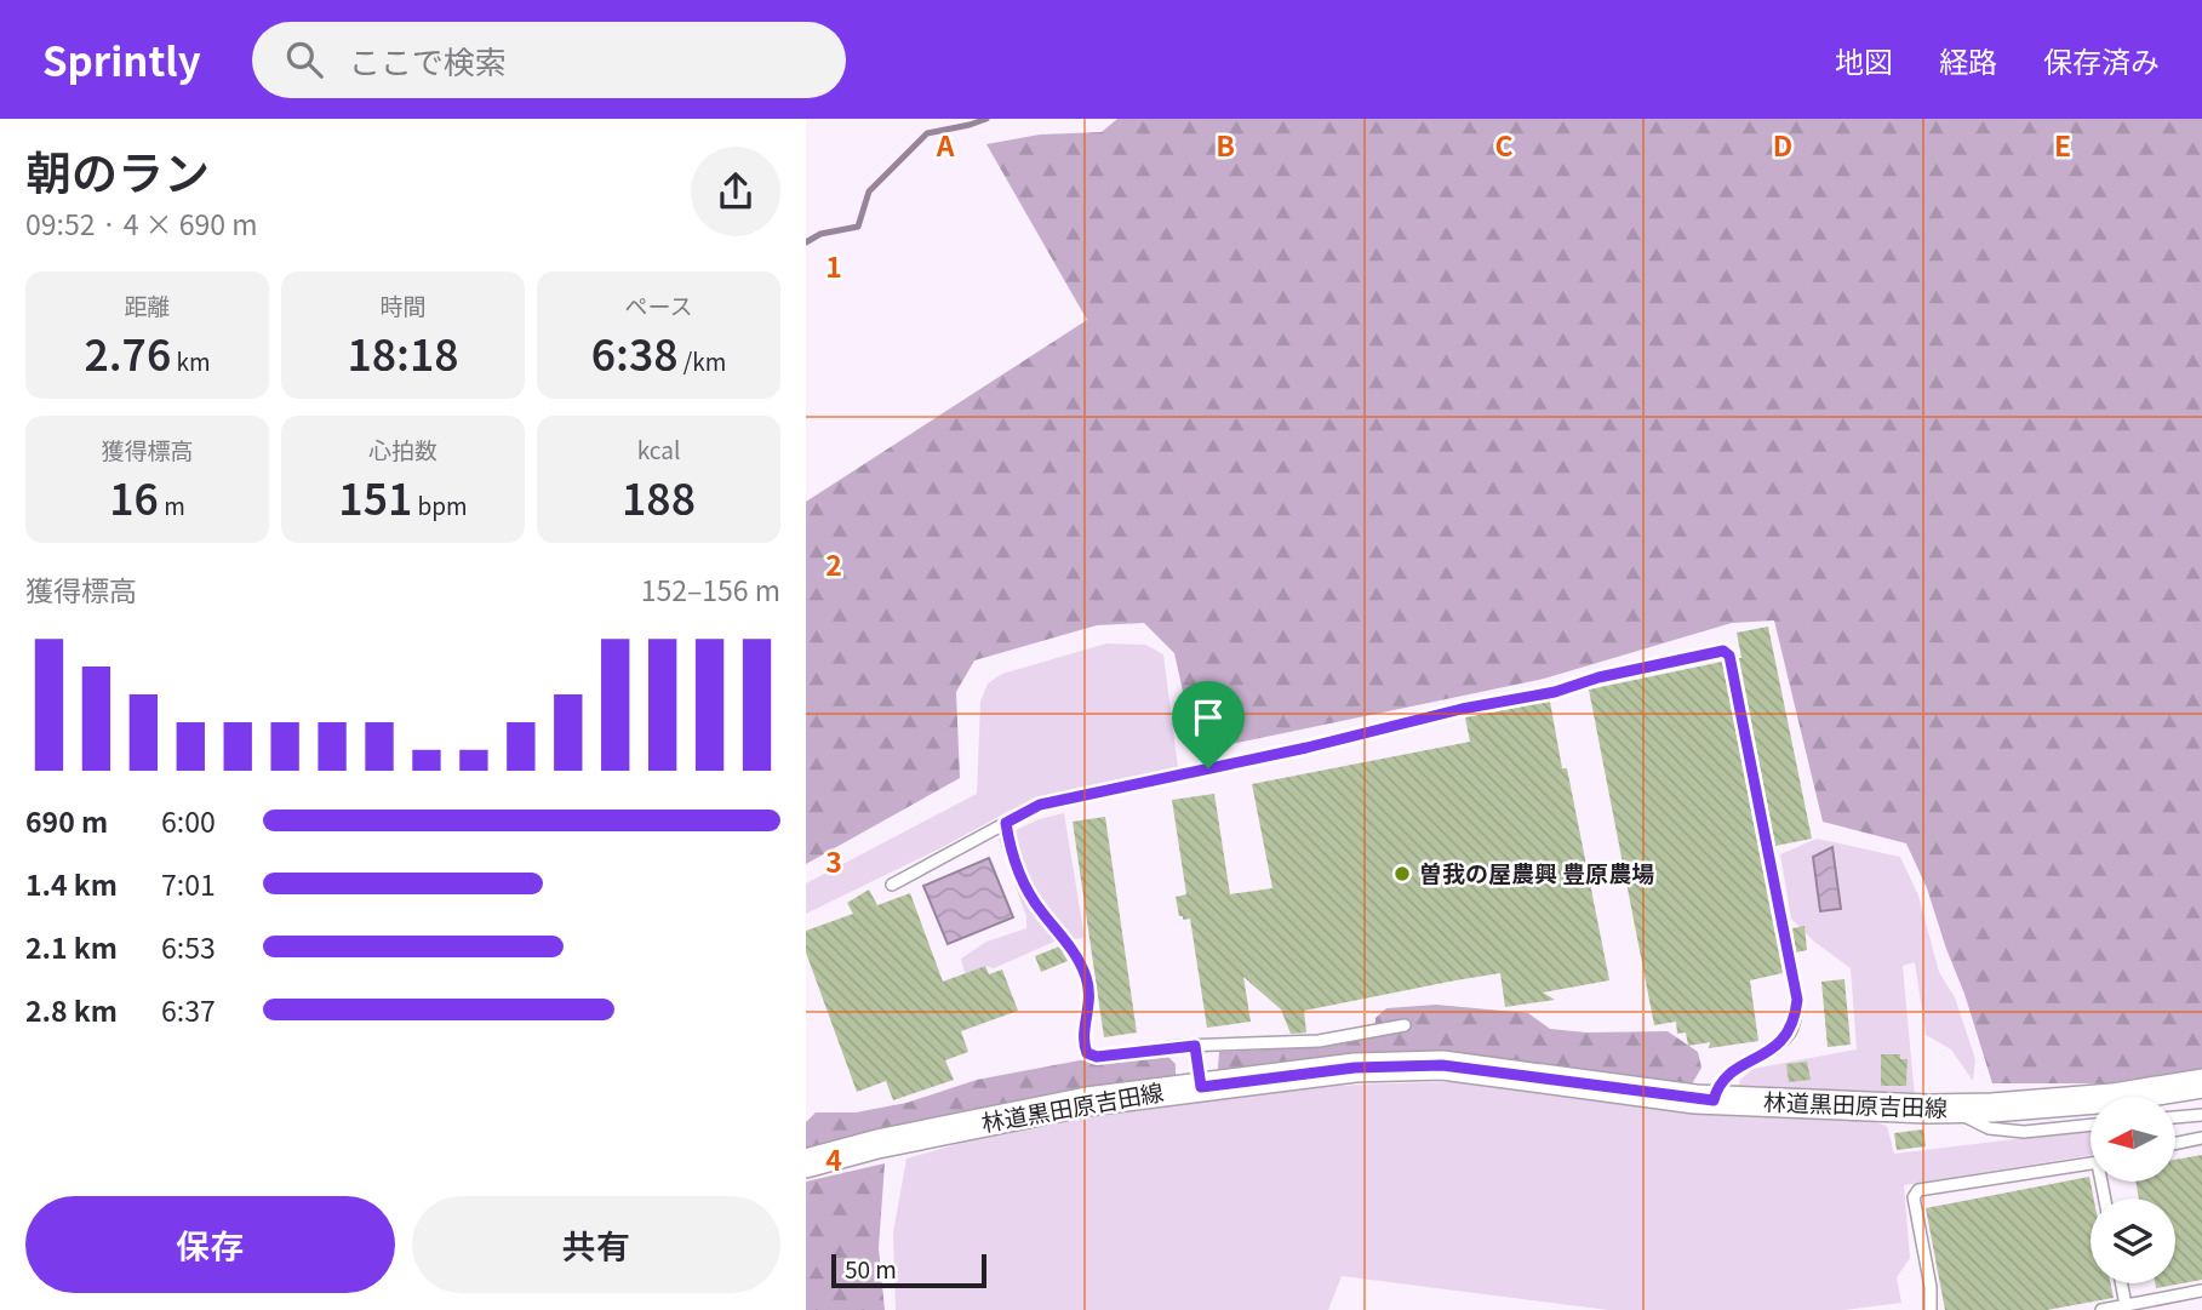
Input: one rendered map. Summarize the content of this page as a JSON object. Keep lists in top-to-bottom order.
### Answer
{
  "streets": {
    "street": ["林道黒田原吉田線"]
  },
  "places": ["曽我の屋農興 豊原農場"],
  "scale_bar": "50 m",
  "north": "left",
  "page": {
    "header": "Sprintly",
    "search": "ここで検索",
    "nav": ["地図", "経路", "保存済み"],
    "heading": ["朝のラン", "09:52 · 4 × 690 m"],
    "stats": [
      ["距離", "2.76 km"],
      ["時間", "18:18"],
      ["ペース", "6:38 /km"],
      ["獲得標高", "16 m"],
      ["心拍数", "151 bpm"],
      ["kcal", "188"]
    ],
    "chart": ["獲得標高", "152–156 m"],
    "list": [
      {
        "name": "690 m",
        "note": "6:00"
      },
      {
        "name": "1.4 km",
        "note": "7:01"
      },
      {
        "name": "2.1 km",
        "note": "6:53"
      },
      {
        "name": "2.8 km",
        "note": "6:37"
      }
    ],
    "buttons": ["保存", "共有"],
    "scale": "50 m"
  },
  "grid": {
    "columns": [
      "A",
      "B",
      "C",
      "D",
      "E"
    ],
    "rows": [
      "1",
      "2",
      "3",
      "4"
    ]
  }
}
